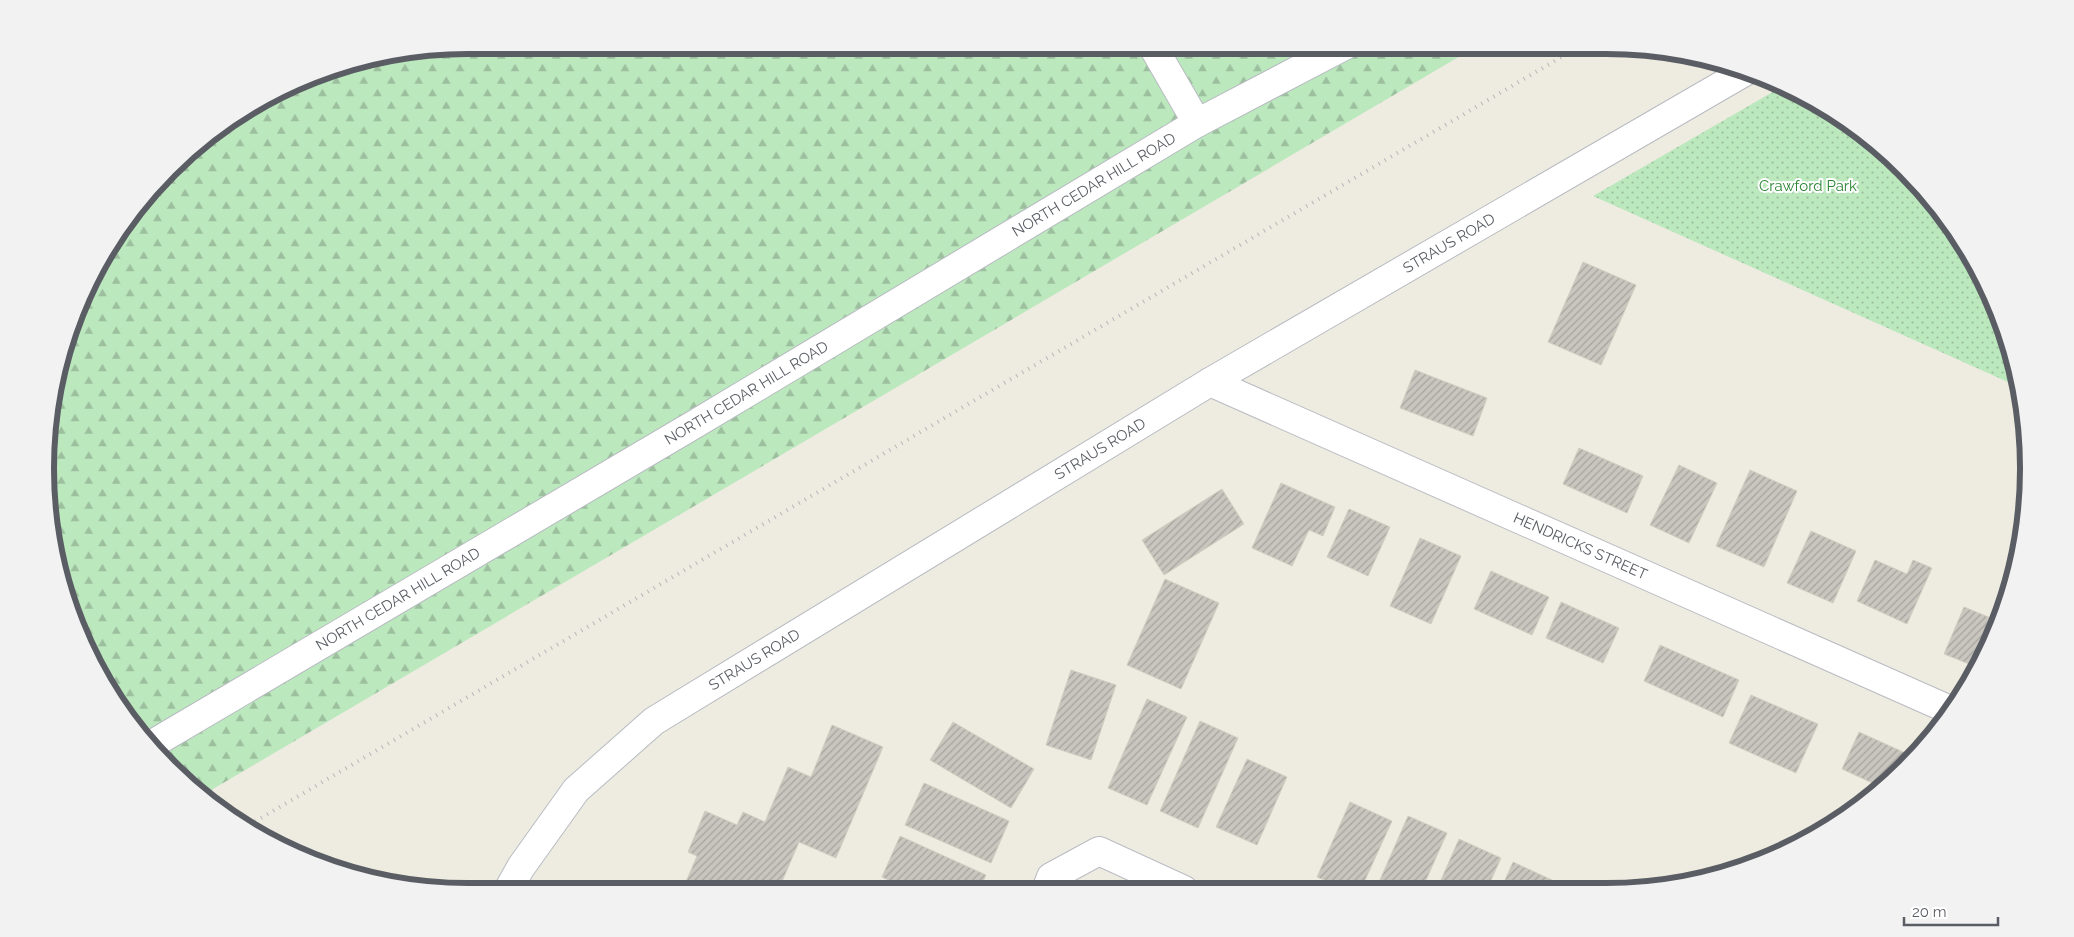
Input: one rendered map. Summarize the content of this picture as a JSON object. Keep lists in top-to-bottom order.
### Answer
{
  "streets": {
    "street": ["NORTH CEDAR HILL ROAD", "STRAUS ROAD", "HENDRICKS STREET"]
  },
  "crossings": [
    ["STRAUS ROAD", "HENDRICKS STREET"]
  ],
  "parks": ["Crawford Park"],
  "scale_bar": "20 m"
}
